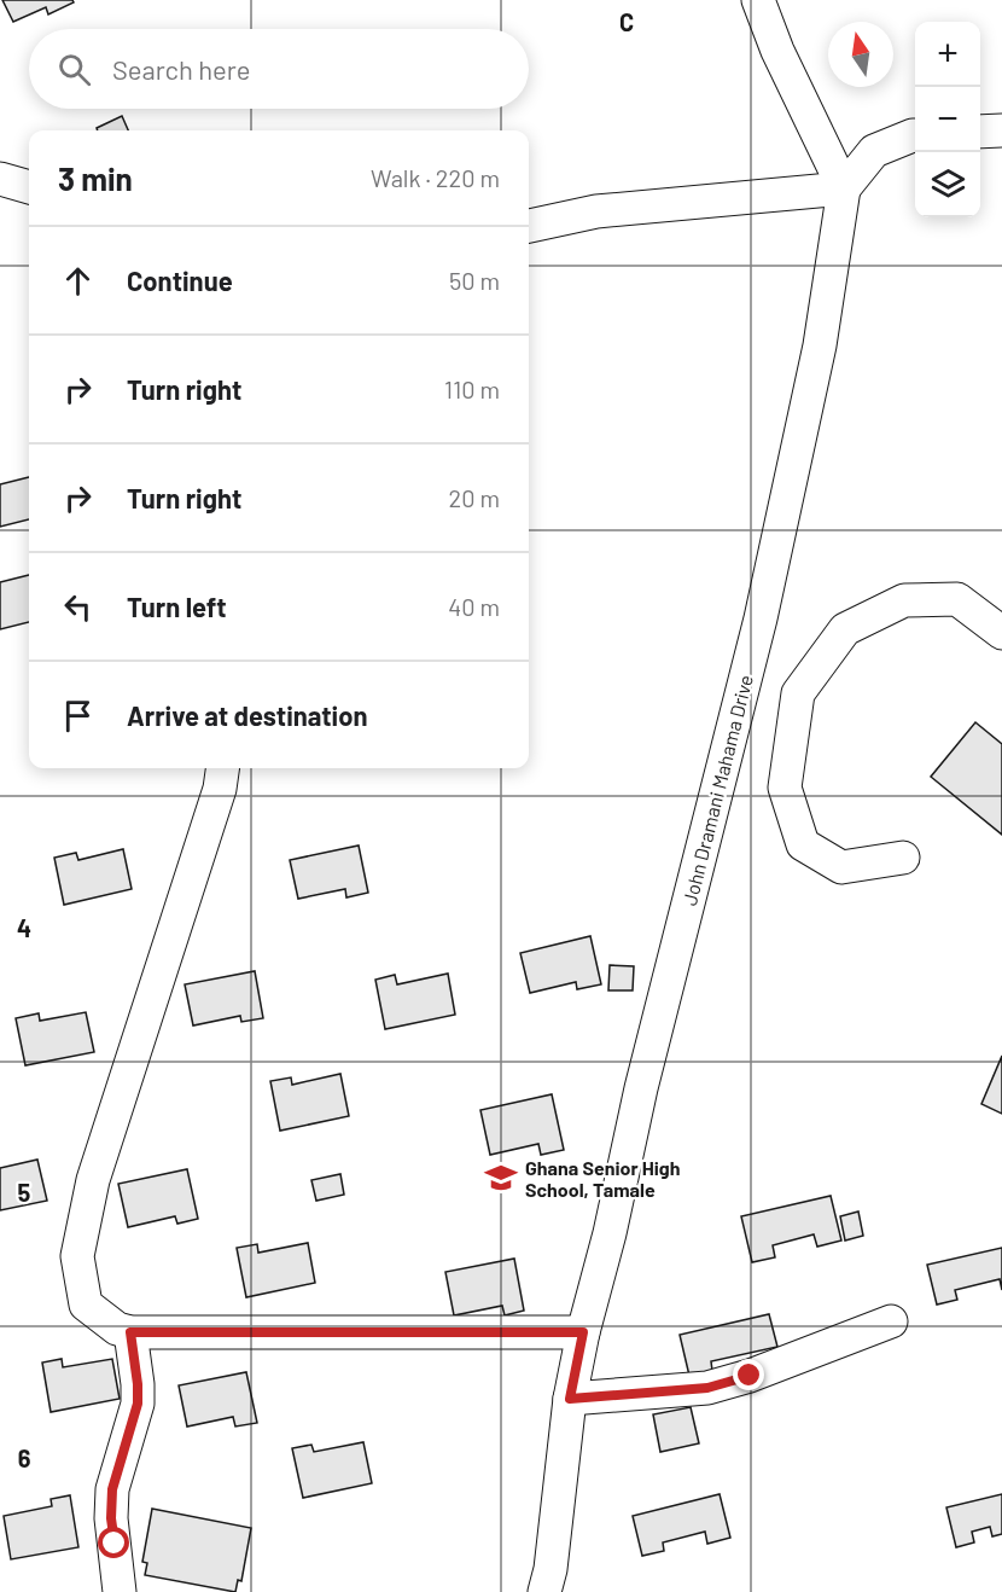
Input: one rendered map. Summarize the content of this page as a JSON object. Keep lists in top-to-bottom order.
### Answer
{
  "streets": {
    "street": ["John Dramani Mahama Drive"]
  },
  "places": {
    "school or university": ["Ghana Senior High School, Tamale"]
  },
  "north": "top",
  "page": {
    "map_buttons": ["+", "−"],
    "search": "Search here",
    "heading": ["3 min", "Walk · 220 m"],
    "list": [
      ["Continue", "50 m"],
      ["Turn right", "110 m"],
      ["Turn right", "20 m"],
      ["Turn left", "40 m"],
      "Arrive at destination"
    ]
  },
  "grid": {
    "columns": ["C"],
    "rows": ["4", "5", "6"]
  }
}
